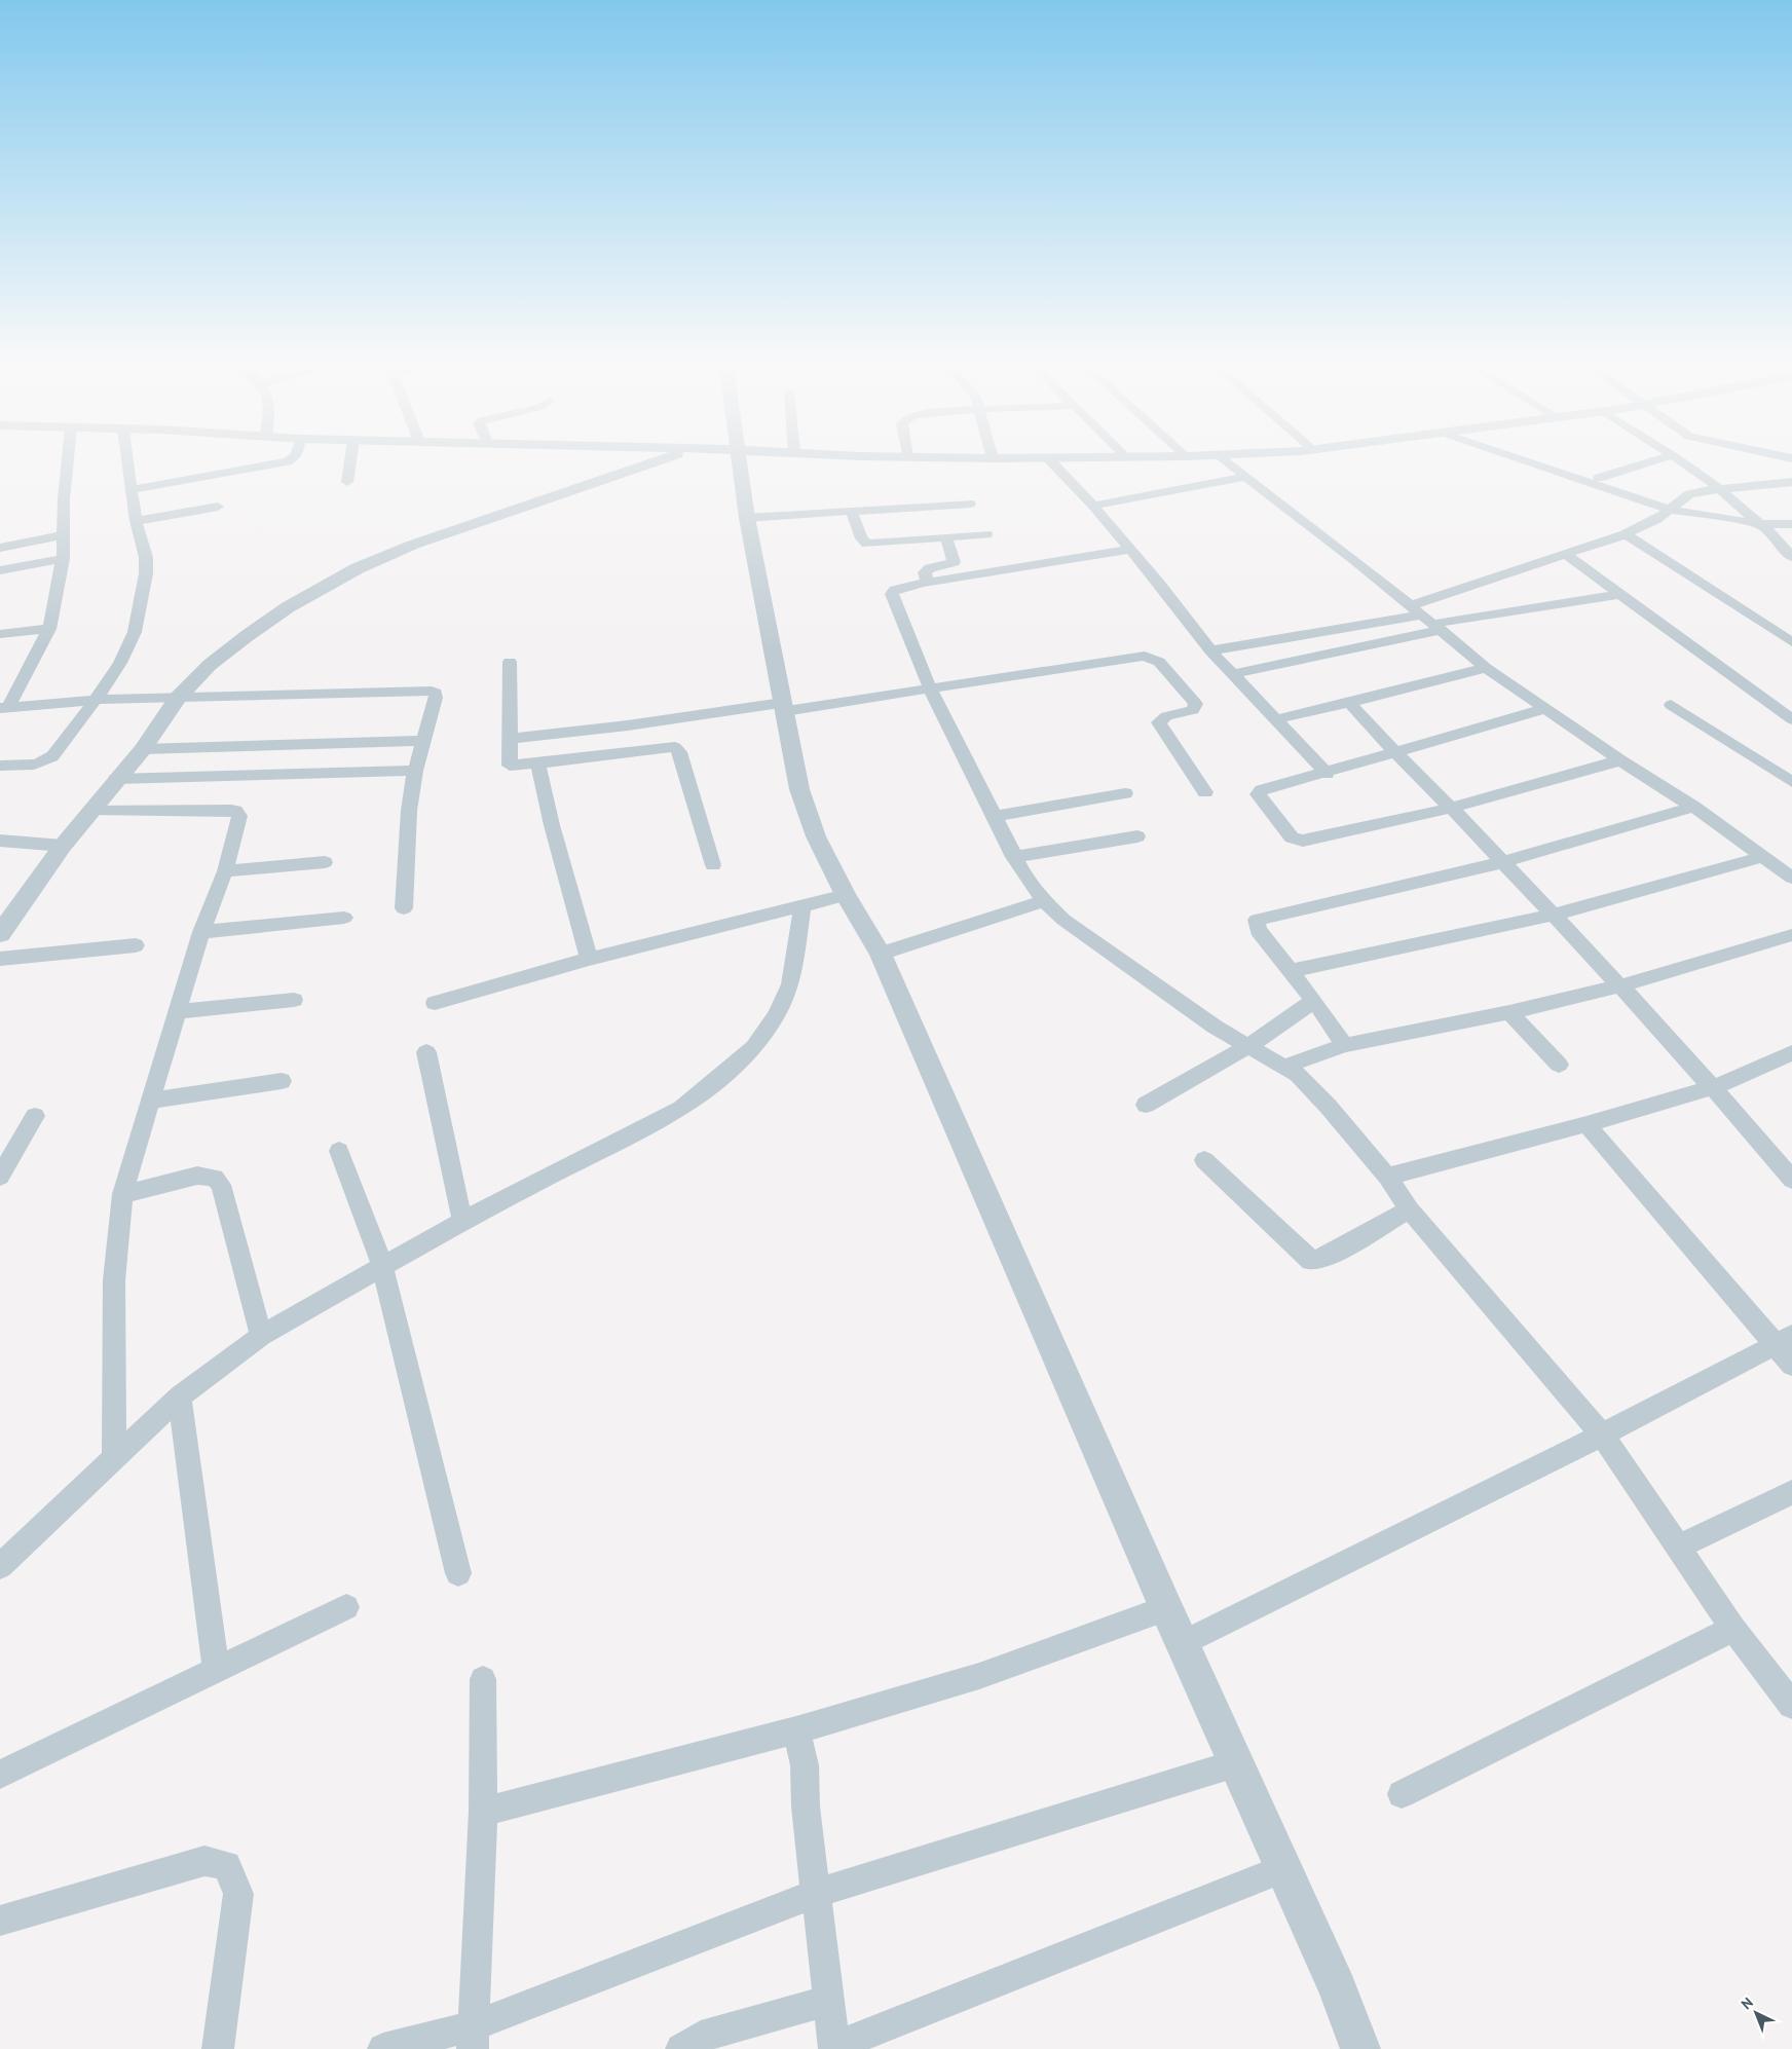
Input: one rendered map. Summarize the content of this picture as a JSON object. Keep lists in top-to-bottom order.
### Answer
{
  "north": "top left"
}
